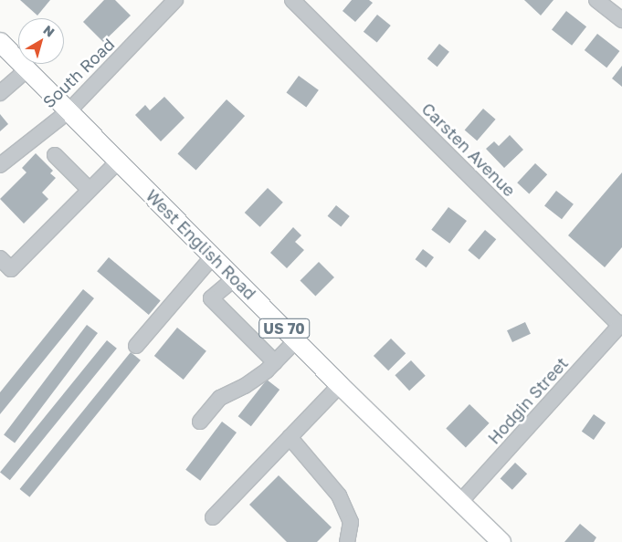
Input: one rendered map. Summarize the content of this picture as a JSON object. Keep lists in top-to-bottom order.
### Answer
{
  "streets": {
    "main road": ["West English Road", "US 70"],
    "street": ["South Road", "Carsten Avenue", "Hodgin Street"]
  },
  "crossings": [
    ["South Road", "West English Road"],
    ["Carsten Avenue", "Hodgin Street"],
    ["West English Road", "Hodgin Street"]
  ],
  "north": "top right"
}
